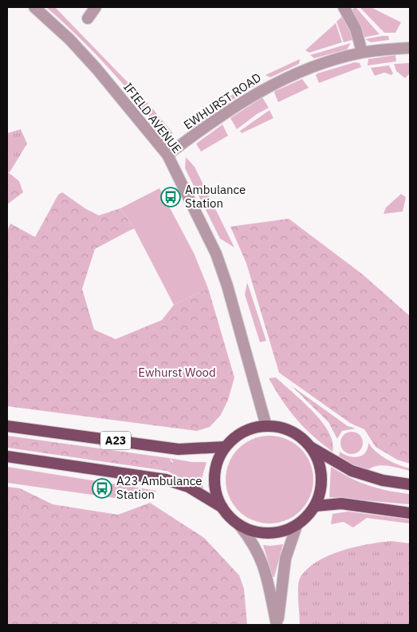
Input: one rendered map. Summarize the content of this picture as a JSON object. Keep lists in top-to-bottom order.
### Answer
{
  "streets": {
    "main road": ["A23"],
    "street": ["EWHURST ROAD", "IFIELD AVENUE"]
  },
  "crossings": [
    ["EWHURST ROAD", "IFIELD AVENUE"],
    ["IFIELD AVENUE", "A23"]
  ],
  "parks": ["Ewhurst Wood"],
  "places": {
    "bus stop": ["Ambulance Station", "A23 Ambulance Station"]
  }
}
